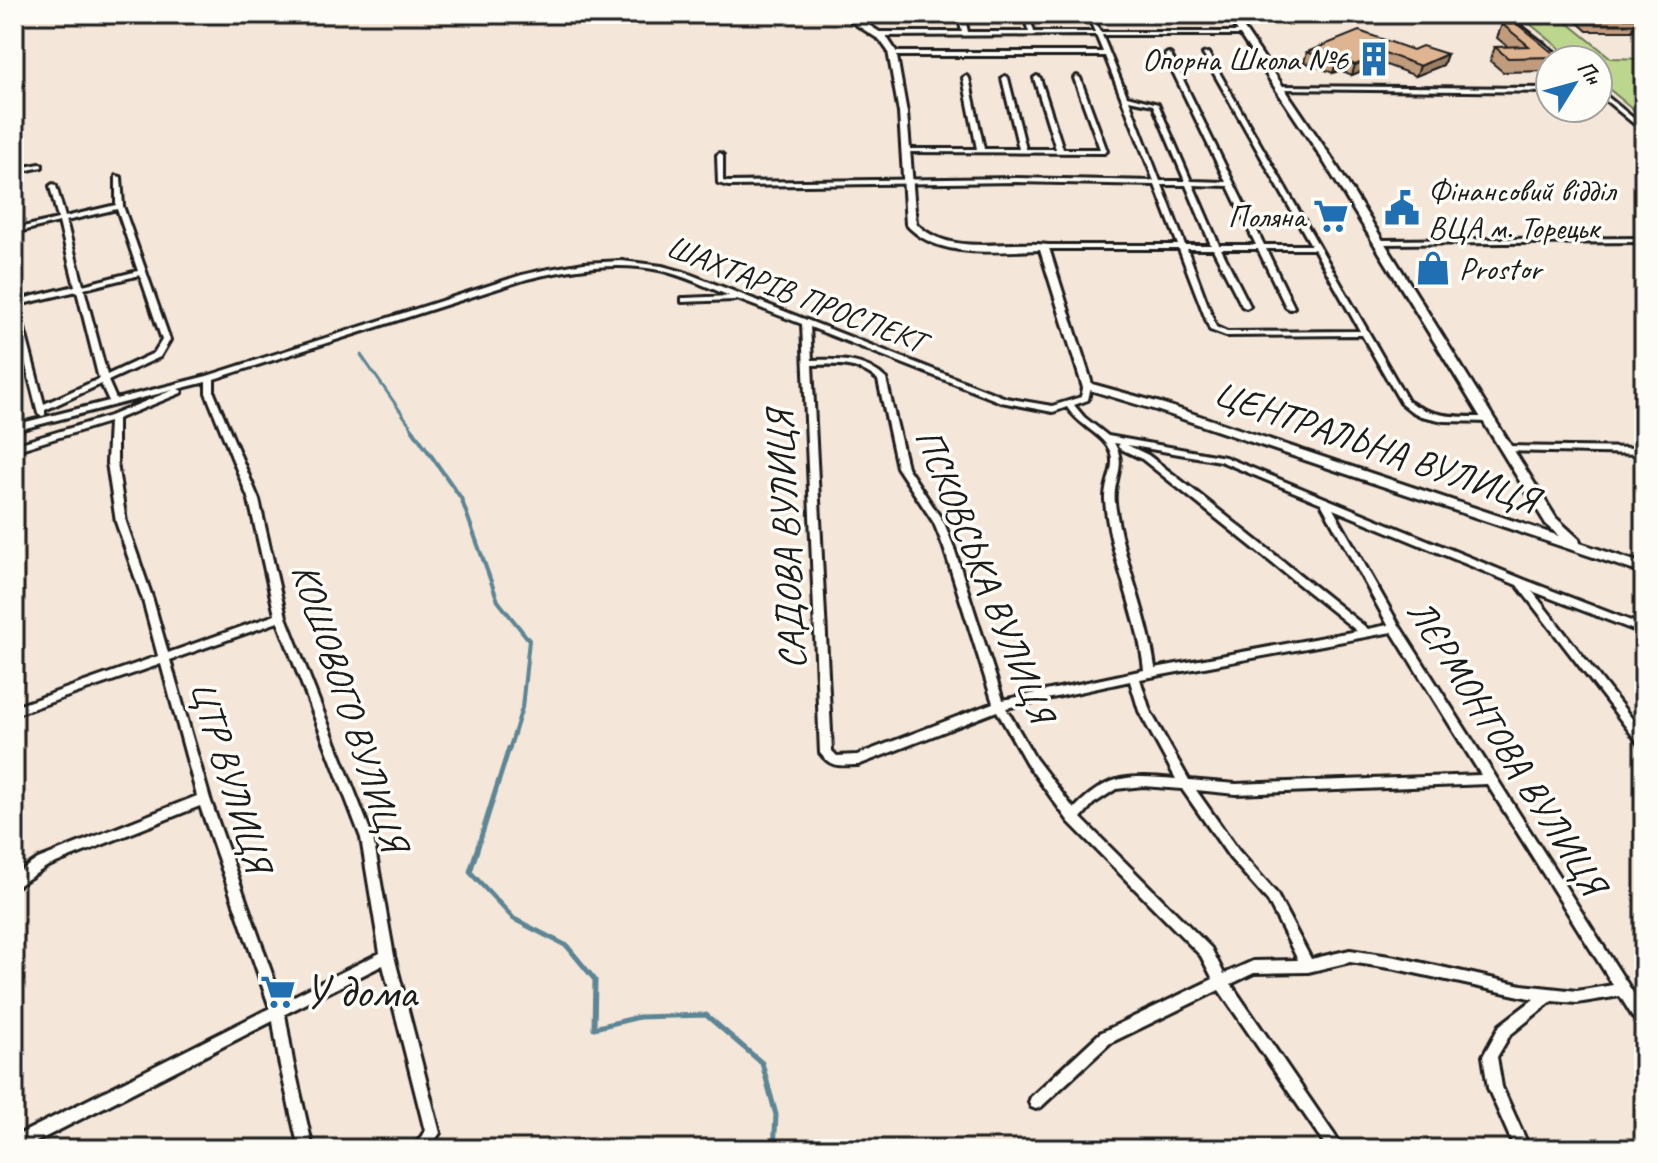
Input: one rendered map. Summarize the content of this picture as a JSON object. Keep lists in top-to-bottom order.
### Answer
{
  "streets": {
    "main road": ["ЦЕНТРАЛЬНА ВУЛИЦЯ"],
    "street": [
      "ШАХТАРІВ ПРОСПЕКТ",
      "САДОВА ВУЛИЦЯ",
      "ПСКОВСЬКА ВУЛИЦЯ",
      "КОШОВОГО ВУЛИЦЯ",
      "ЛЄРМОНТОВА ВУЛИЦЯ",
      "ЦТР ВУЛИЦЯ"
    ]
  },
  "crossings": [
    ["ШАХТАРІВ ПРОСПЕКТ", "ЦЕНТРАЛЬНА ВУЛИЦЯ"],
    ["ШАХТАРІВ ПРОСПЕКТ", "САДОВА ВУЛИЦЯ"],
    ["ШАХТАРІВ ПРОСПЕКТ", "КОШОВОГО ВУЛИЦЯ"],
    ["ШАХТАРІВ ПРОСПЕКТ", "ЦТР ВУЛИЦЯ"],
    ["САДОВА ВУЛИЦЯ", "ПСКОВСЬКА ВУЛИЦЯ"]
  ],
  "places": {
    "building": ["Опорна Школа №6"],
    "public building": ["Фінансовий відділ ВЦА м. Торецьк"],
    "supermarket": ["Поляна", "У дома"],
    "shop": ["Prostor"]
  },
  "north": "top right"
}
